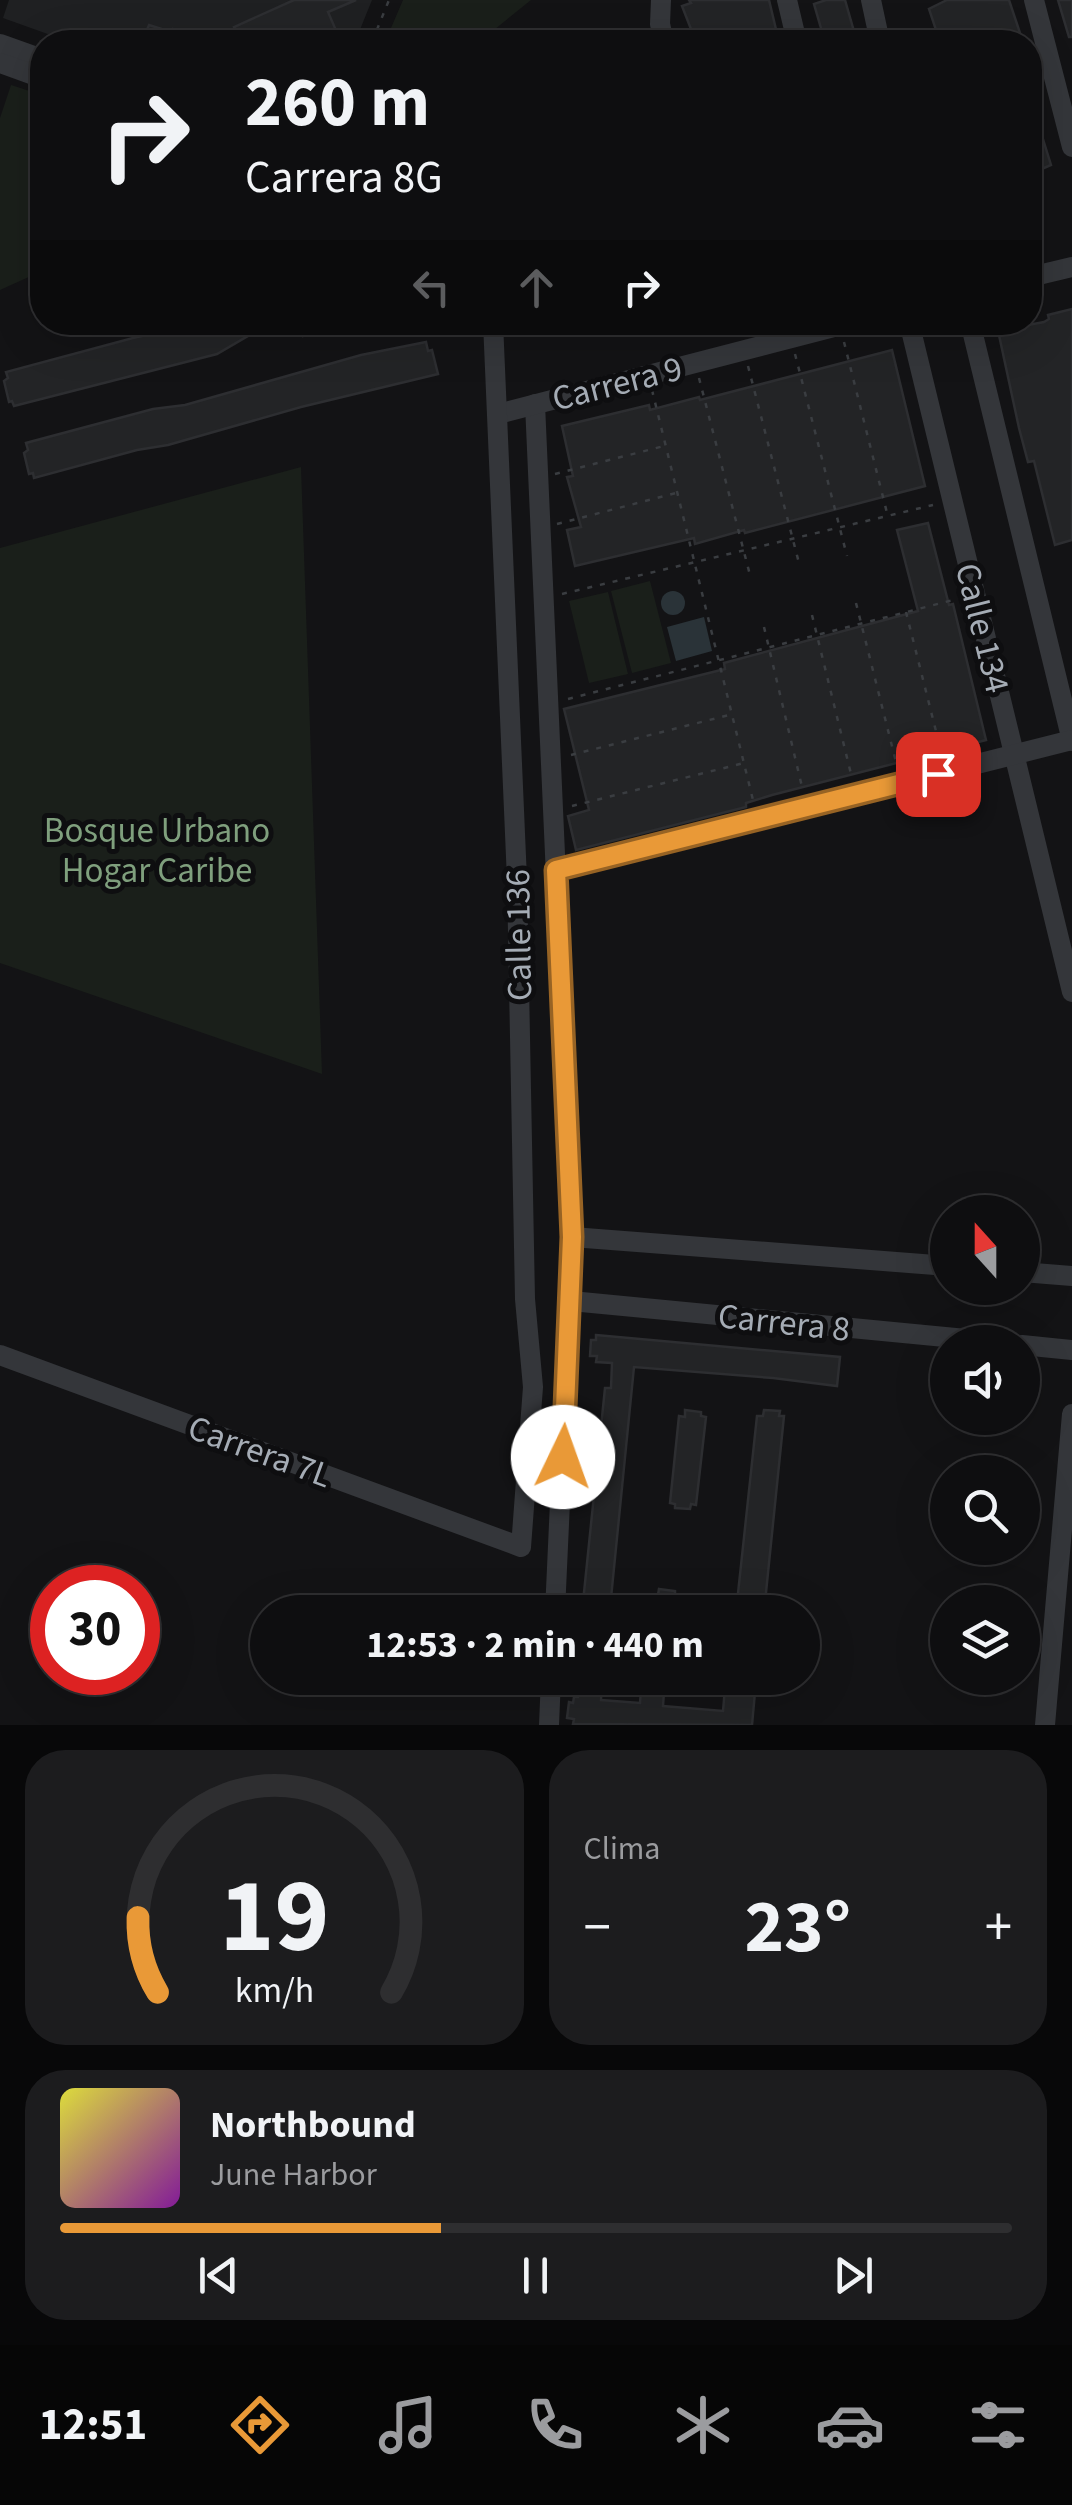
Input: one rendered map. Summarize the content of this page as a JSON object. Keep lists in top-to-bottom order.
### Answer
{
  "streets": {
    "street": [
      "Carrera 9",
      "Calle 134",
      "Calle 136",
      "Carrera 8",
      "Carrera 7L"
    ]
  },
  "crossings": [
    ["Carrera 9", "Calle 136"],
    ["Calle 136", "Carrera 8"],
    ["Calle 136", "Carrera 7L"]
  ],
  "parks": ["Bosque Urbano Hogar Caribe"],
  "north": "top",
  "page": {
    "turn": ["260 m", "Carrera 8G"],
    "limit": "30",
    "trip": "12:53 · 2 min · 440 m",
    "tile": "Clima",
    "heat": ["−", "23°", "+"],
    "song": ["Northbound", "June Harbor"],
    "tabs": "12:51",
    "gauge": ["19", "km/h"]
  }
}
